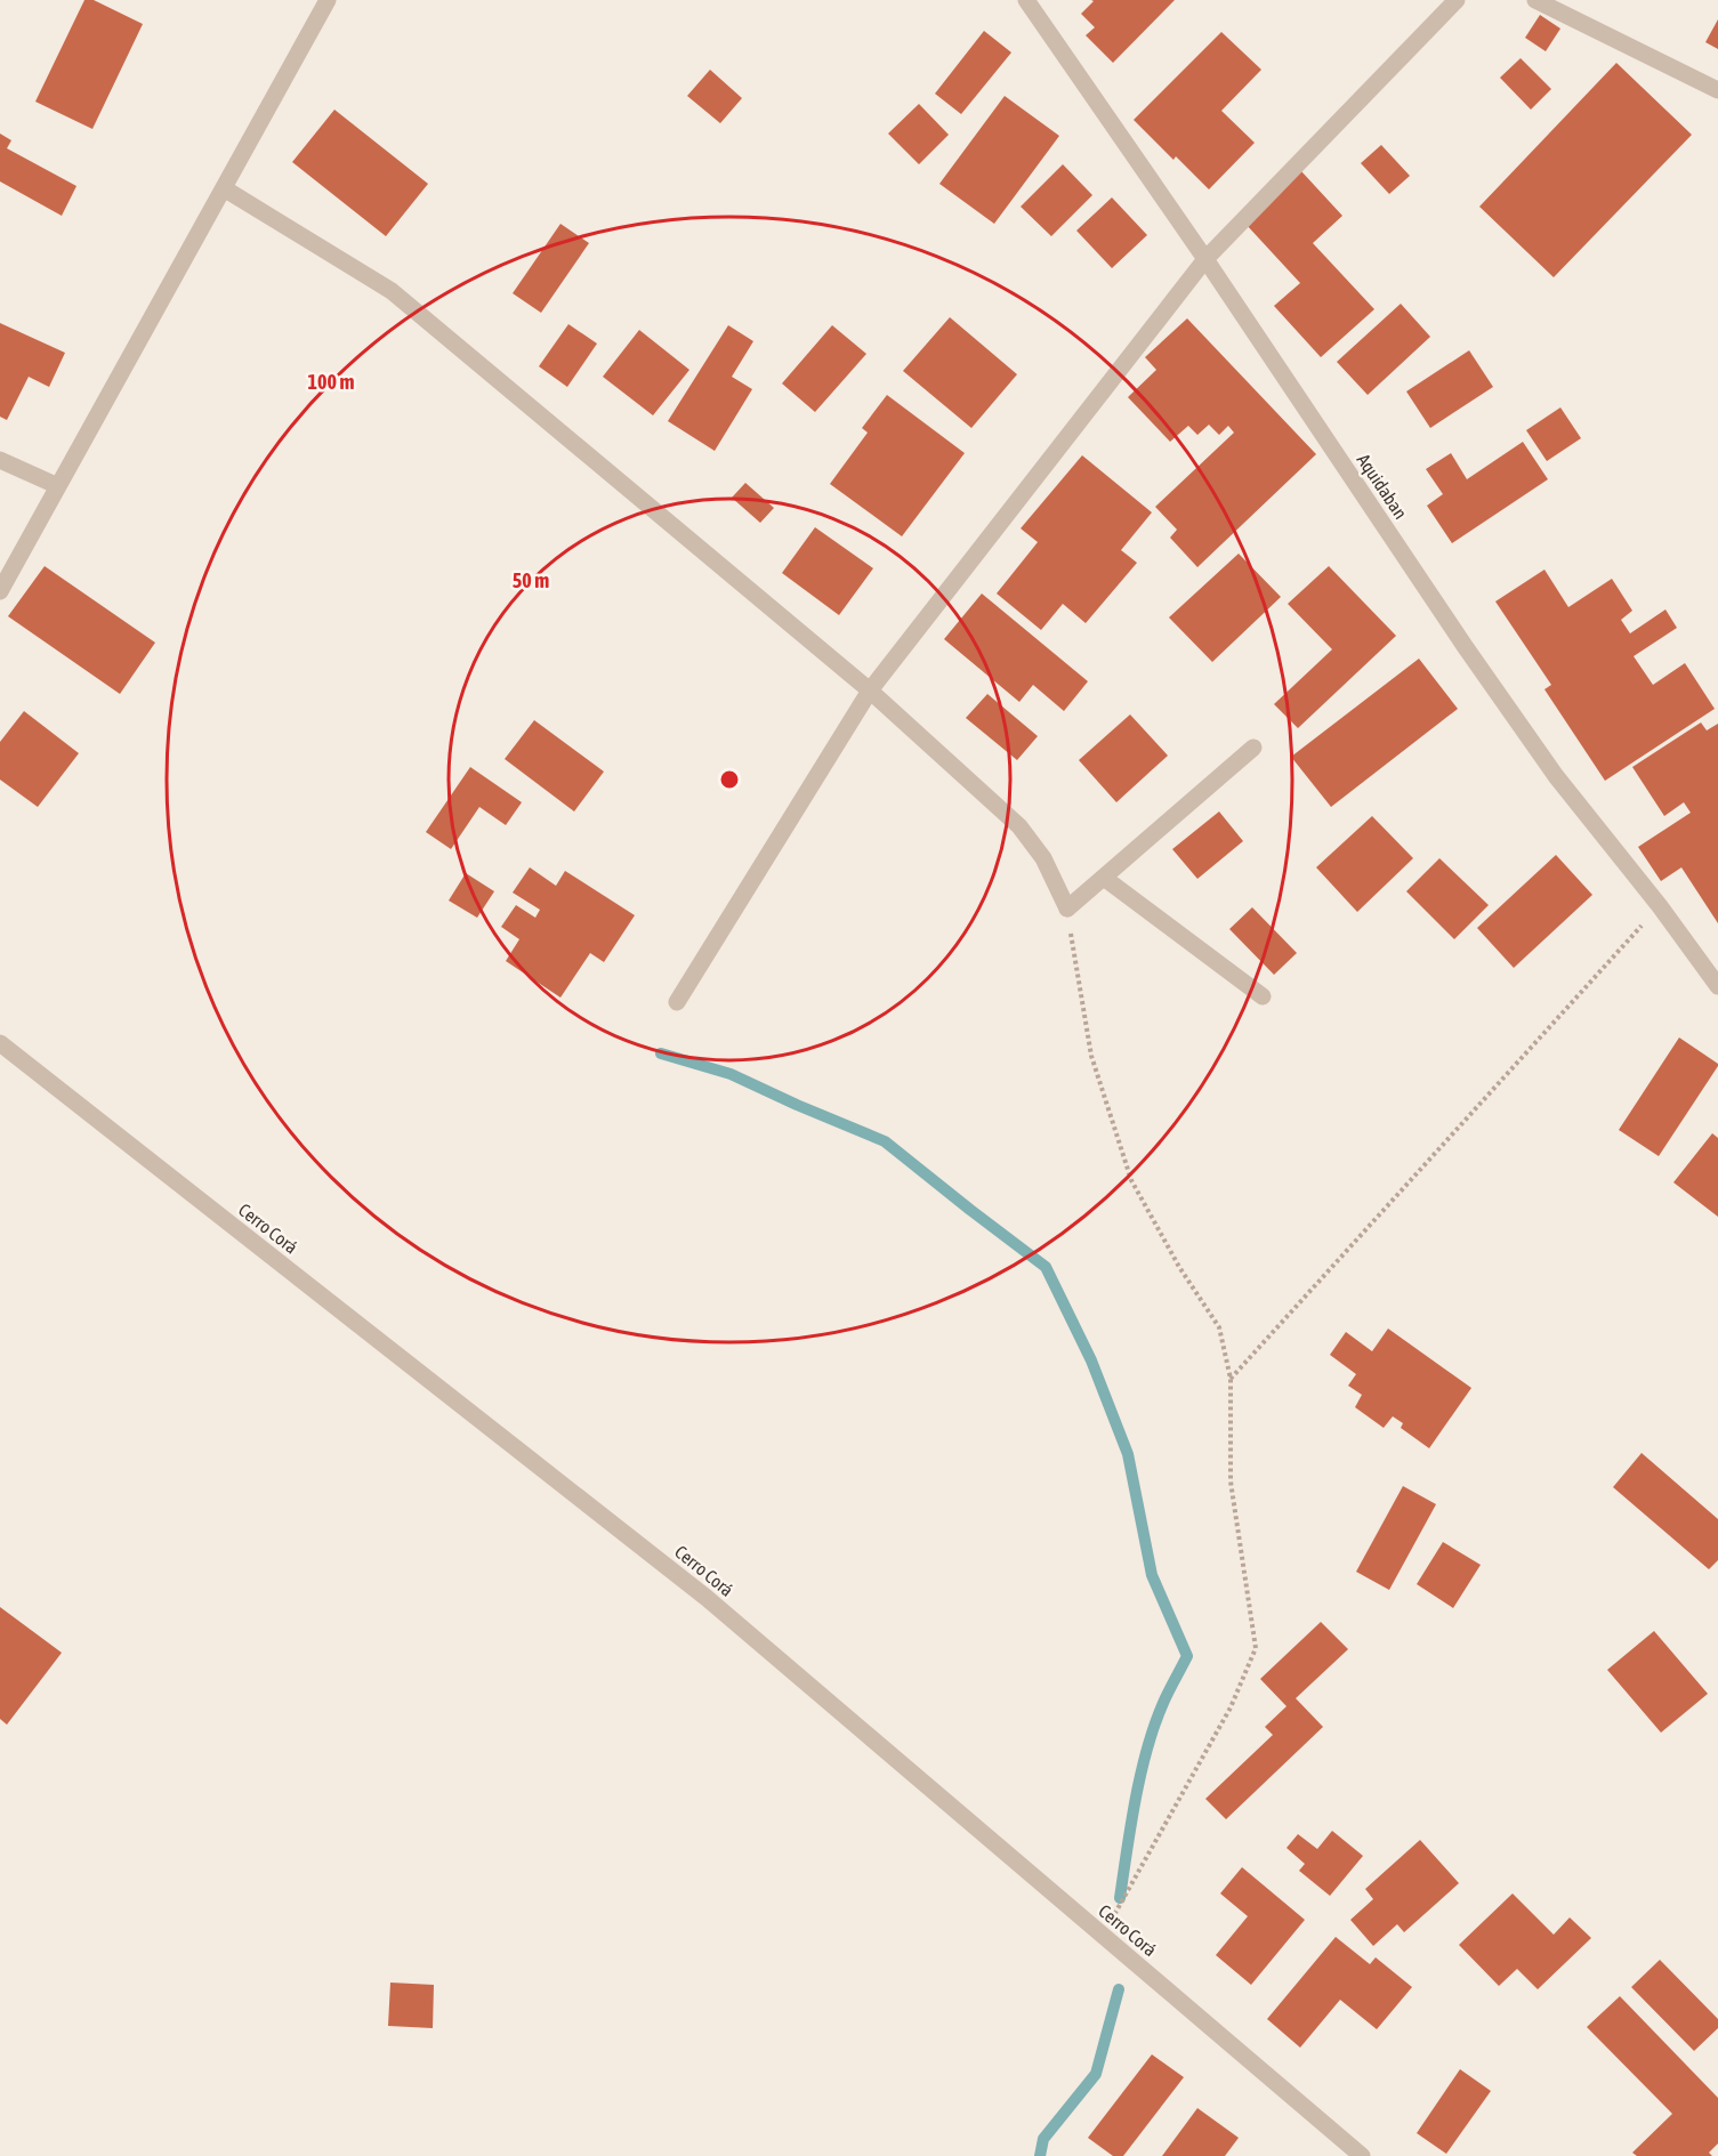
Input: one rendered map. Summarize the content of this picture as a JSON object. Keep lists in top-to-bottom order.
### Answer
{
  "streets": {
    "street": ["Aquidaban", "Cerro Corá"]
  },
  "rings": ["100 m", "50 m"]
}
